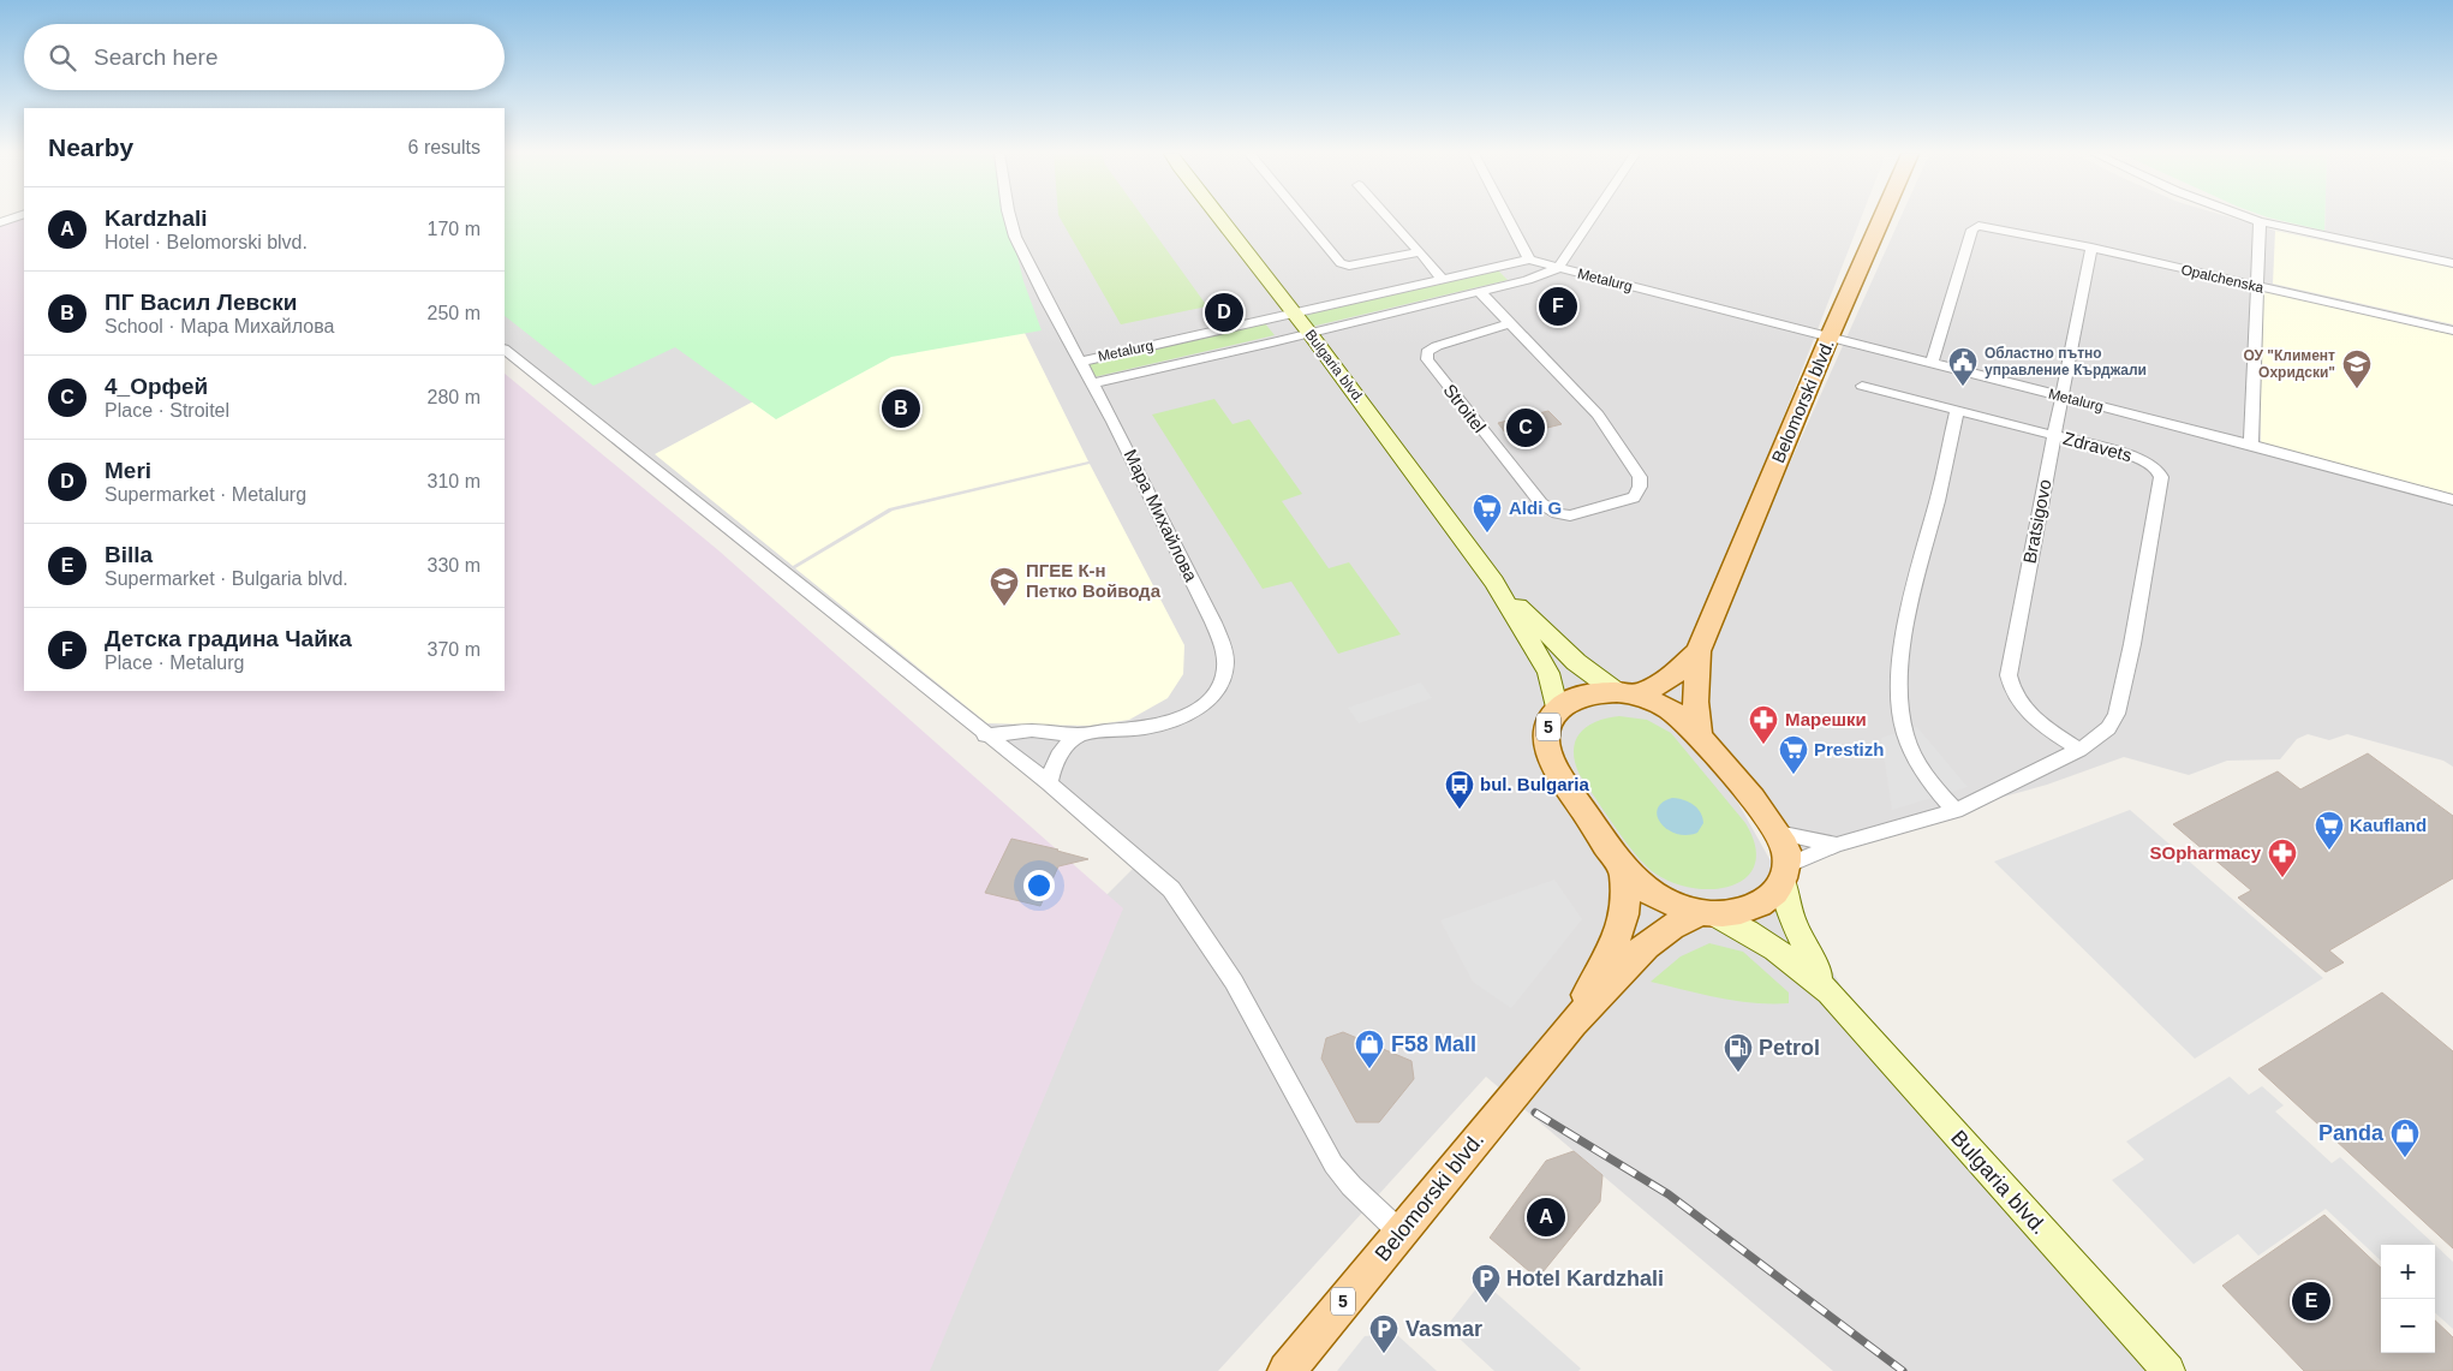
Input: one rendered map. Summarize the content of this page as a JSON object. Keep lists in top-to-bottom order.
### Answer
{
  "streets": {
    "main road": ["Bulgaria blvd.", "Belomorski blvd.", "5"],
    "street": [
      "Opalchenska",
      "Metalurg",
      "Stroitel",
      "Zdravets",
      "Мара Михайлова",
      "Bratsigovo"
    ]
  },
  "crossings": [
    ["Opalchenska", "Metalurg"],
    ["Opalchenska", "Bratsigovo"],
    ["Metalurg", "Bulgaria blvd."],
    ["Metalurg", "Belomorski blvd."],
    ["Metalurg", "Stroitel"],
    ["Metalurg", "Мара Михайлова"],
    ["Metalurg", "Bratsigovo"],
    ["Bulgaria blvd.", "Belomorski blvd."],
    ["Bulgaria blvd.", "5"],
    ["Belomorski blvd.", "5"],
    ["Zdravets", "Bratsigovo"]
  ],
  "places": {
    "public building": ["Областно пътно управление Кърджали"],
    "school or university": ["ОУ \"Климент Охридски\"", "ПГЕЕ К-н Петко Войвода"],
    "supermarket": ["Aldi G", "Prestizh", "Kaufland"],
    "pharmacy": ["Марешки", "SOpharmacy"],
    "bus stop": ["bul. Bulgaria"],
    "shop": ["F58 Mall", "Panda"],
    "fuel station": ["Petrol"],
    "parking": ["Hotel Kardzhali", "Vasmar"]
  },
  "page": {
    "search": "Search here",
    "heading": ["Nearby", "6 results"],
    "list": [
      {
        "mark": "A",
        "name": "Kardzhali",
        "note": "Hotel · Belomorski blvd.",
        "value": "170 m"
      },
      {
        "mark": "B",
        "name": "ПГ Васил Левски",
        "note": "School · Мара Михайлова",
        "value": "250 m"
      },
      {
        "mark": "C",
        "name": "4_Орфей",
        "note": "Place · Stroitel",
        "value": "280 m"
      },
      {
        "mark": "D",
        "name": "Meri",
        "note": "Supermarket · Metalurg",
        "value": "310 m"
      },
      {
        "mark": "E",
        "name": "Billa",
        "note": "Supermarket · Bulgaria blvd.",
        "value": "330 m"
      },
      {
        "mark": "F",
        "name": "Детска градина Чайка",
        "note": "Place · Metalurg",
        "value": "370 m"
      }
    ],
    "pins": [
      "F",
      "D",
      "B",
      "C",
      "A",
      "E"
    ],
    "map_buttons": ["+", "−"]
  }
}
